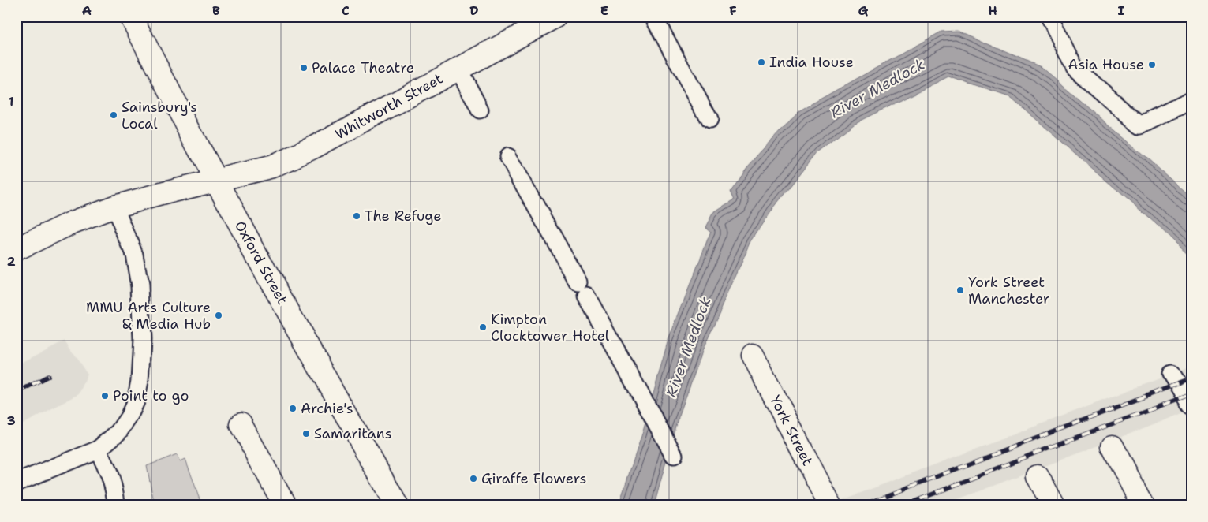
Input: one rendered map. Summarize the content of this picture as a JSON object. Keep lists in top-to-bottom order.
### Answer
{
  "streets": {
    "main road": ["Whitworth Street", "Oxford Street", "York Street"]
  },
  "crossings": [
    ["Whitworth Street", "Oxford Street"]
  ],
  "water": ["River Medlock"],
  "places": [
    "India House",
    "Asia House",
    "Palace Theatre",
    "Sainsbury's Local",
    "The Refuge",
    "York Street Manchester",
    "MMU Arts Culture & Media Hub",
    "Kimpton Clocktower Hotel",
    "Point to go",
    "Archie's",
    "Samaritans",
    "Giraffe Flowers"
  ],
  "grid": {
    "columns": [
      "A",
      "B",
      "C",
      "D",
      "E",
      "F",
      "G",
      "H",
      "I"
    ],
    "rows": ["1", "2", "3"]
  }
}
